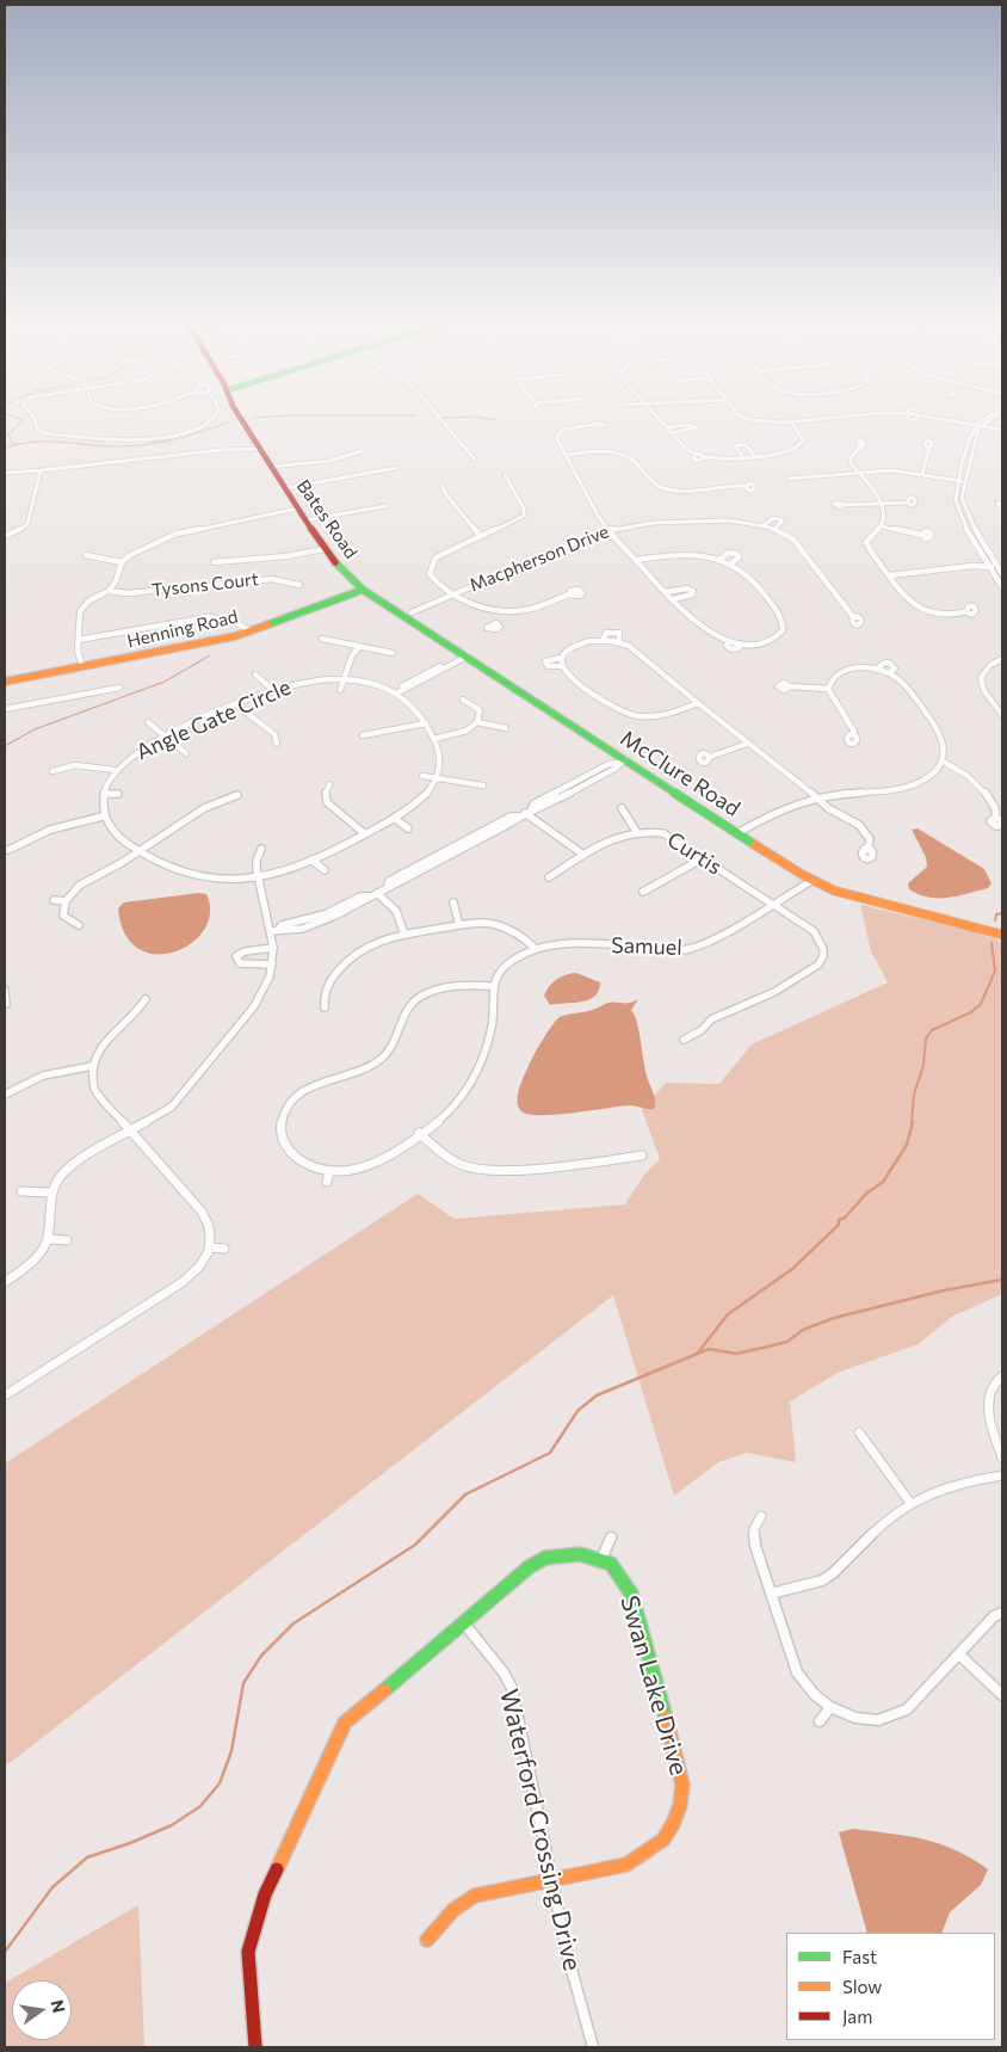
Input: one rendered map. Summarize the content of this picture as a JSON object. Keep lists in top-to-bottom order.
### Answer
{
  "streets": {
    "street": [
      "Bates Road",
      "Macpherson Drive",
      "Tysons Court",
      "Henning Road",
      "Angle Gate Circle",
      "McClure Road",
      "Curtis",
      "Samuel",
      "Swan Lake Drive",
      "Waterford Crossing Drive"
    ]
  },
  "crossings": [
    ["Bates Road", "Henning Road"],
    ["Bates Road", "McClure Road"],
    ["Macpherson Drive", "McClure Road"],
    ["Henning Road", "McClure Road"],
    ["McClure Road", "Samuel"],
    ["Curtis", "Samuel"],
    ["Swan Lake Drive", "Waterford Crossing Drive"]
  ],
  "legend": ["Fast", "Slow", "Jam"],
  "north": "right"
}
